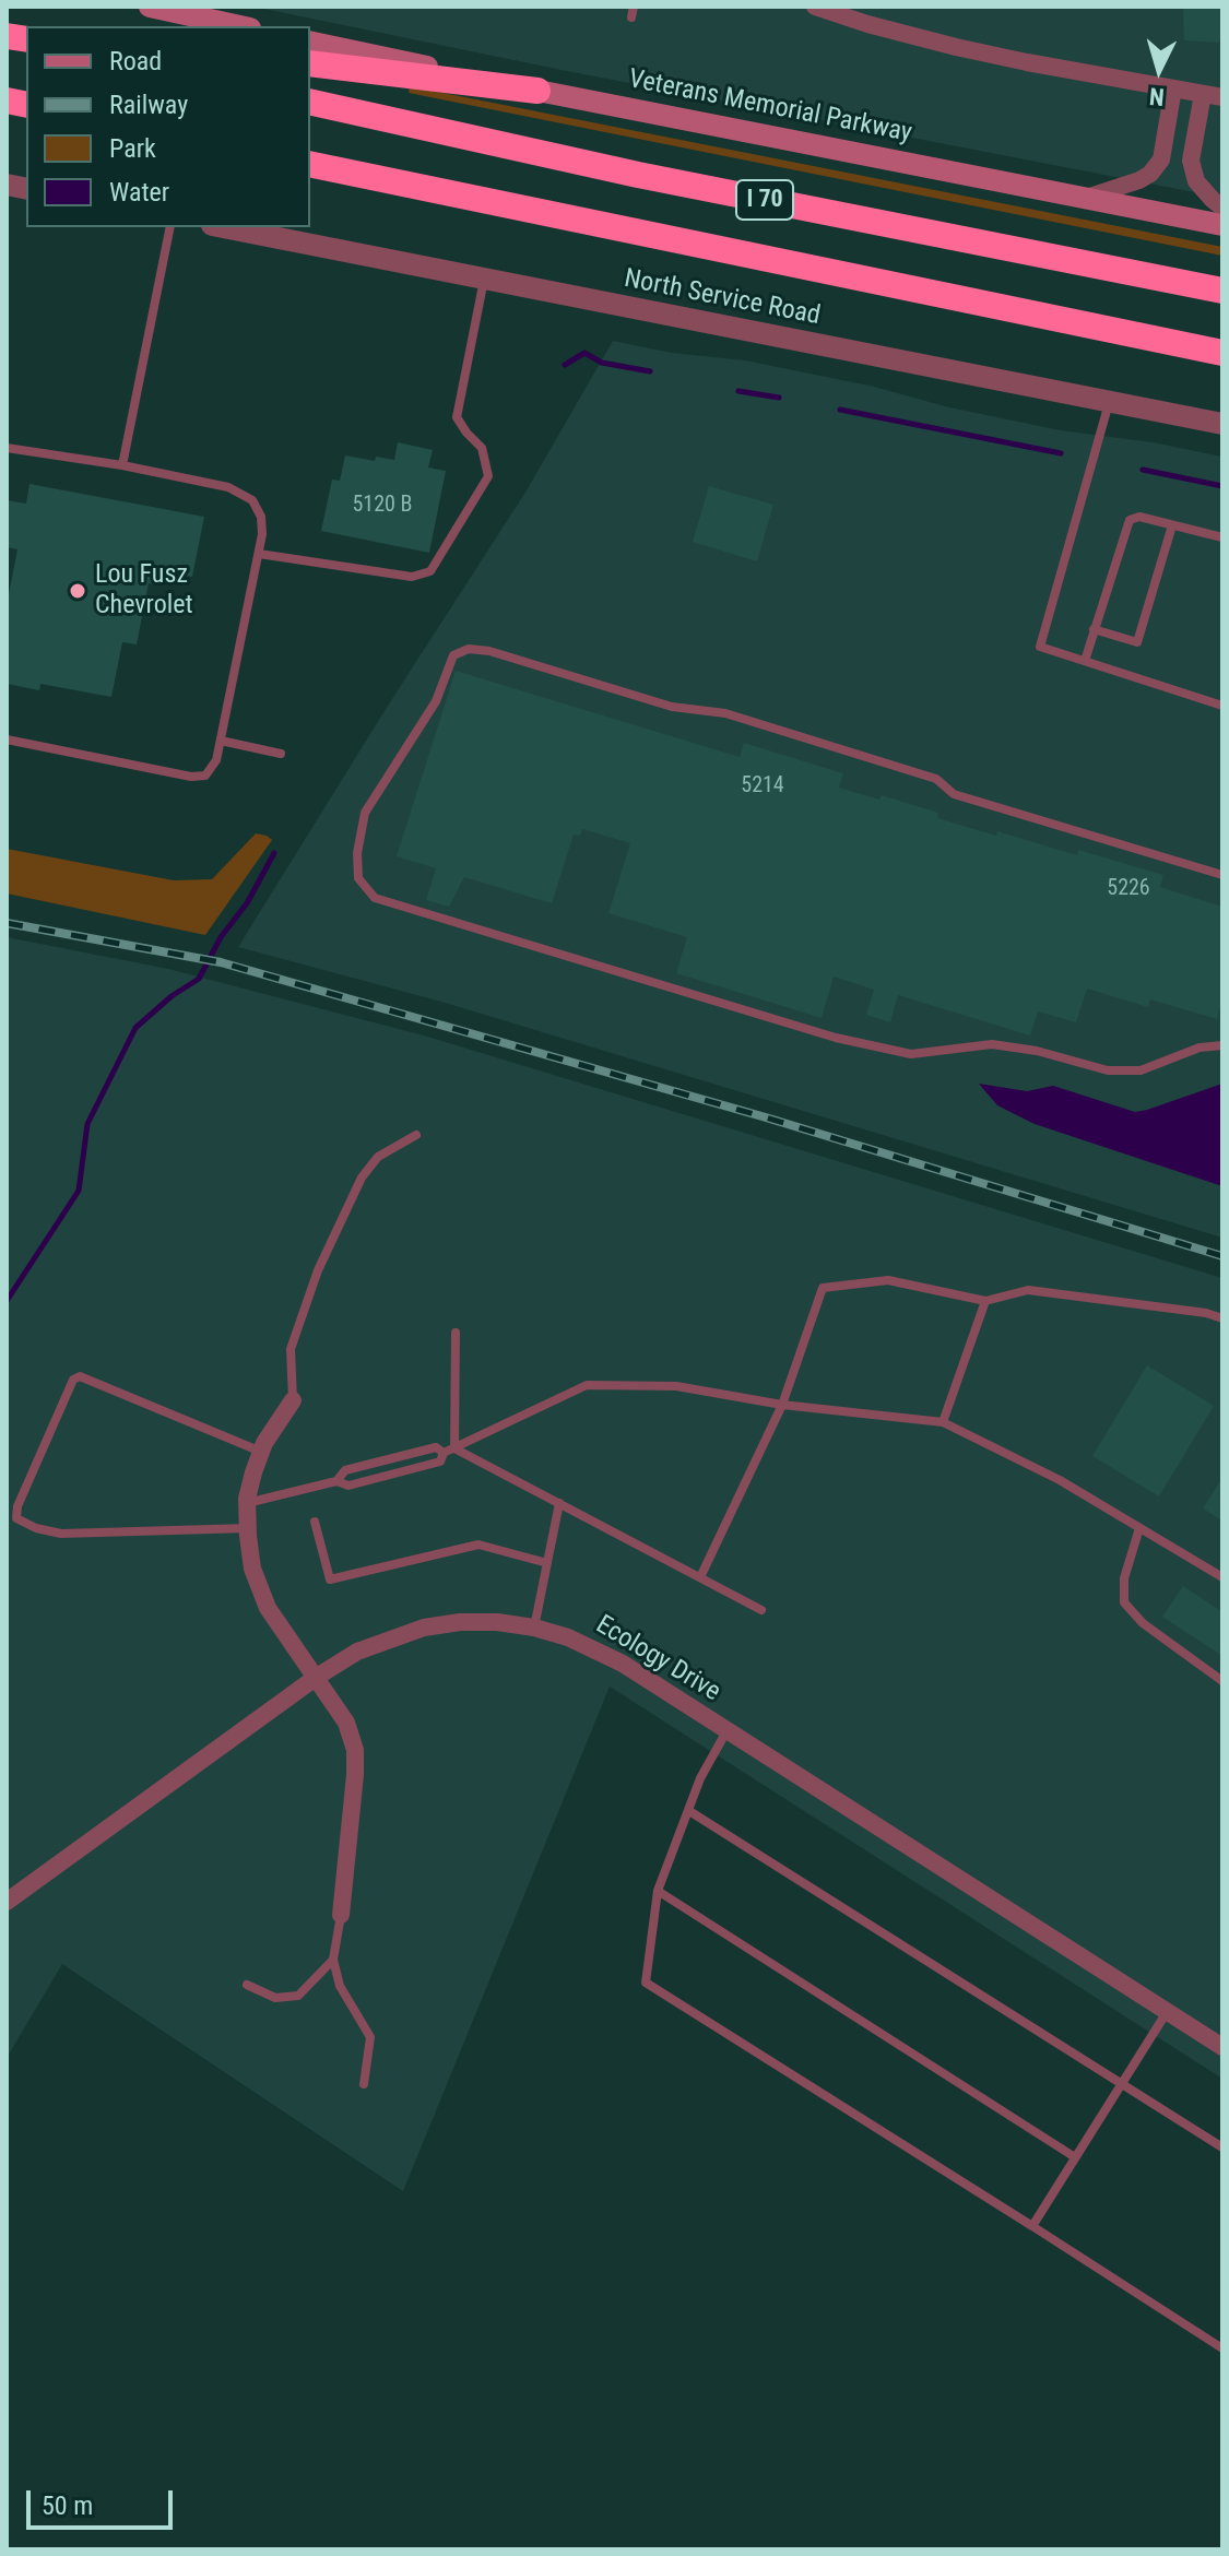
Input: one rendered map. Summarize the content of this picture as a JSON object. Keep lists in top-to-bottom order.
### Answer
{
  "streets": {
    "highway": ["I 70"],
    "main road": ["Veterans Memorial Parkway"],
    "street": ["North Service Road", "Ecology Drive"]
  },
  "places": ["Lou Fusz Chevrolet"],
  "house_numbers": ["5120 B", "5214", "5226"],
  "legend": [
    "Road",
    "Railway",
    "Park",
    "Water"
  ],
  "scale_bar": "50 m",
  "north": "bottom"
}
